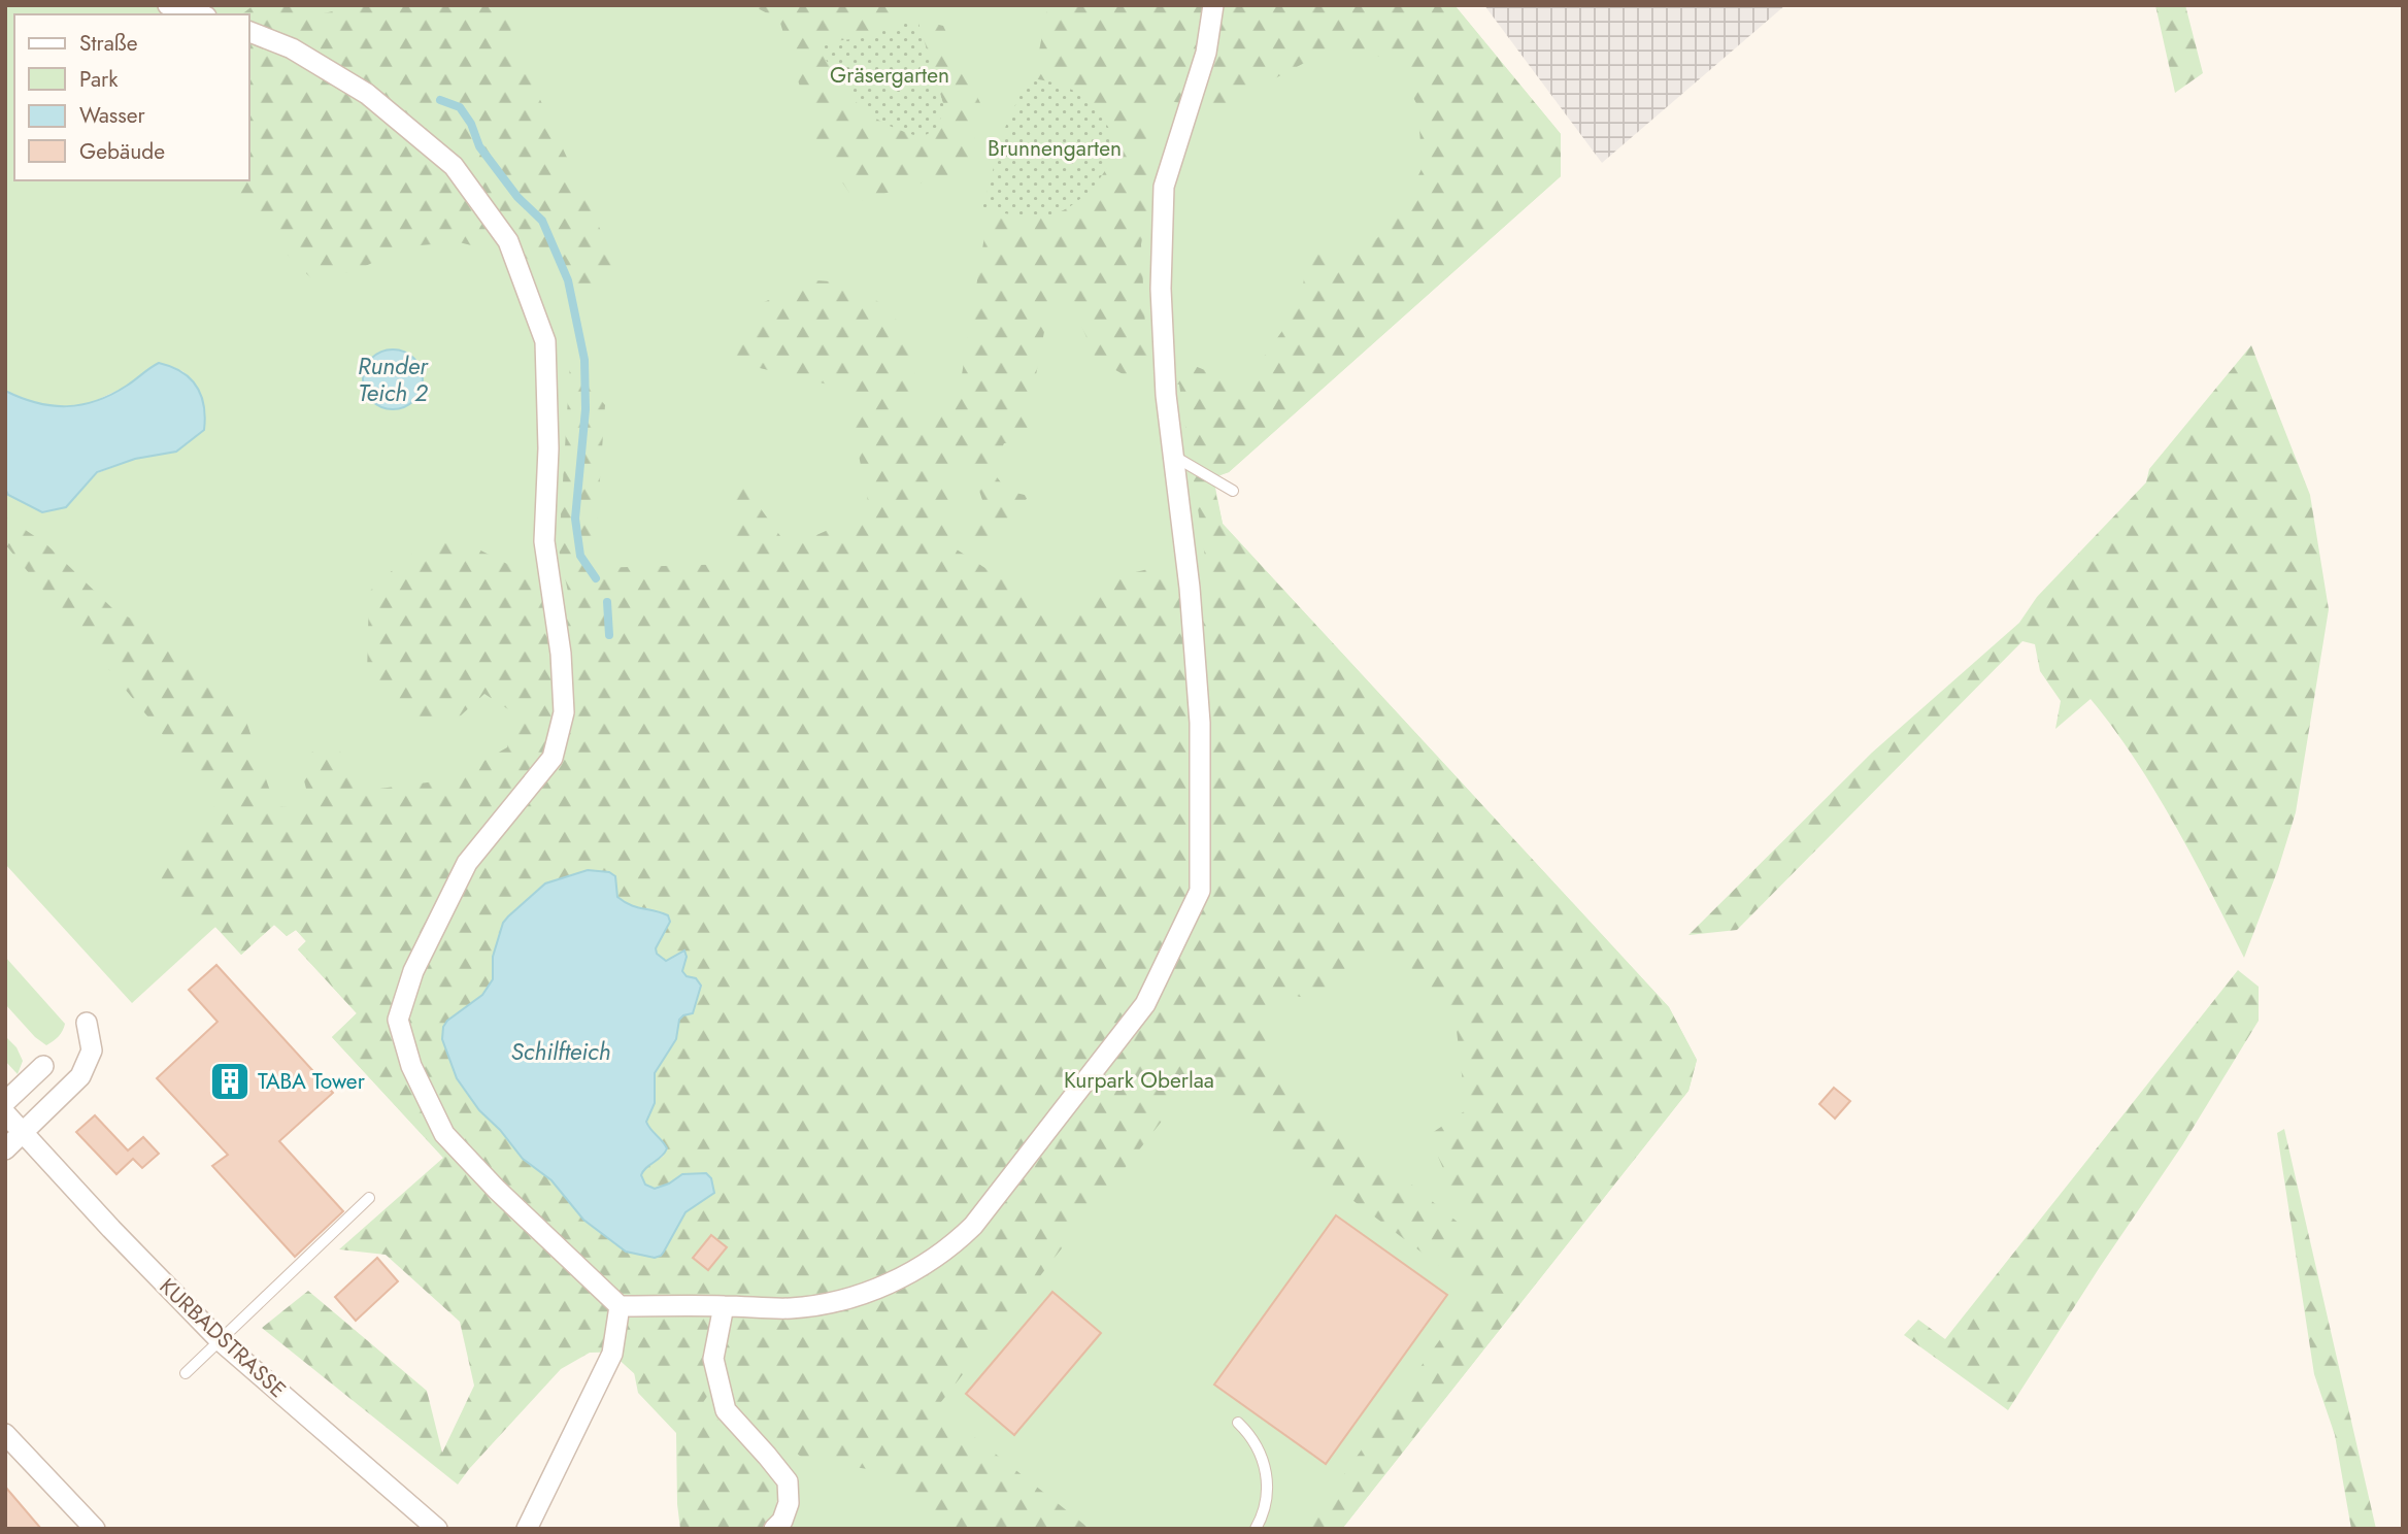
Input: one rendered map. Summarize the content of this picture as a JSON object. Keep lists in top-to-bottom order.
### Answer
{
  "streets": {
    "street": ["KURBADSTRASSE"]
  },
  "water": ["Runder Teich 2", "Schilfteich"],
  "parks": ["Gräsergarten", "Brunnengarten", "Kurpark Oberlaa"],
  "places": {
    "building": ["TABA Tower"]
  },
  "legend": [
    "Straße",
    "Park",
    "Wasser",
    "Gebäude"
  ]
}
